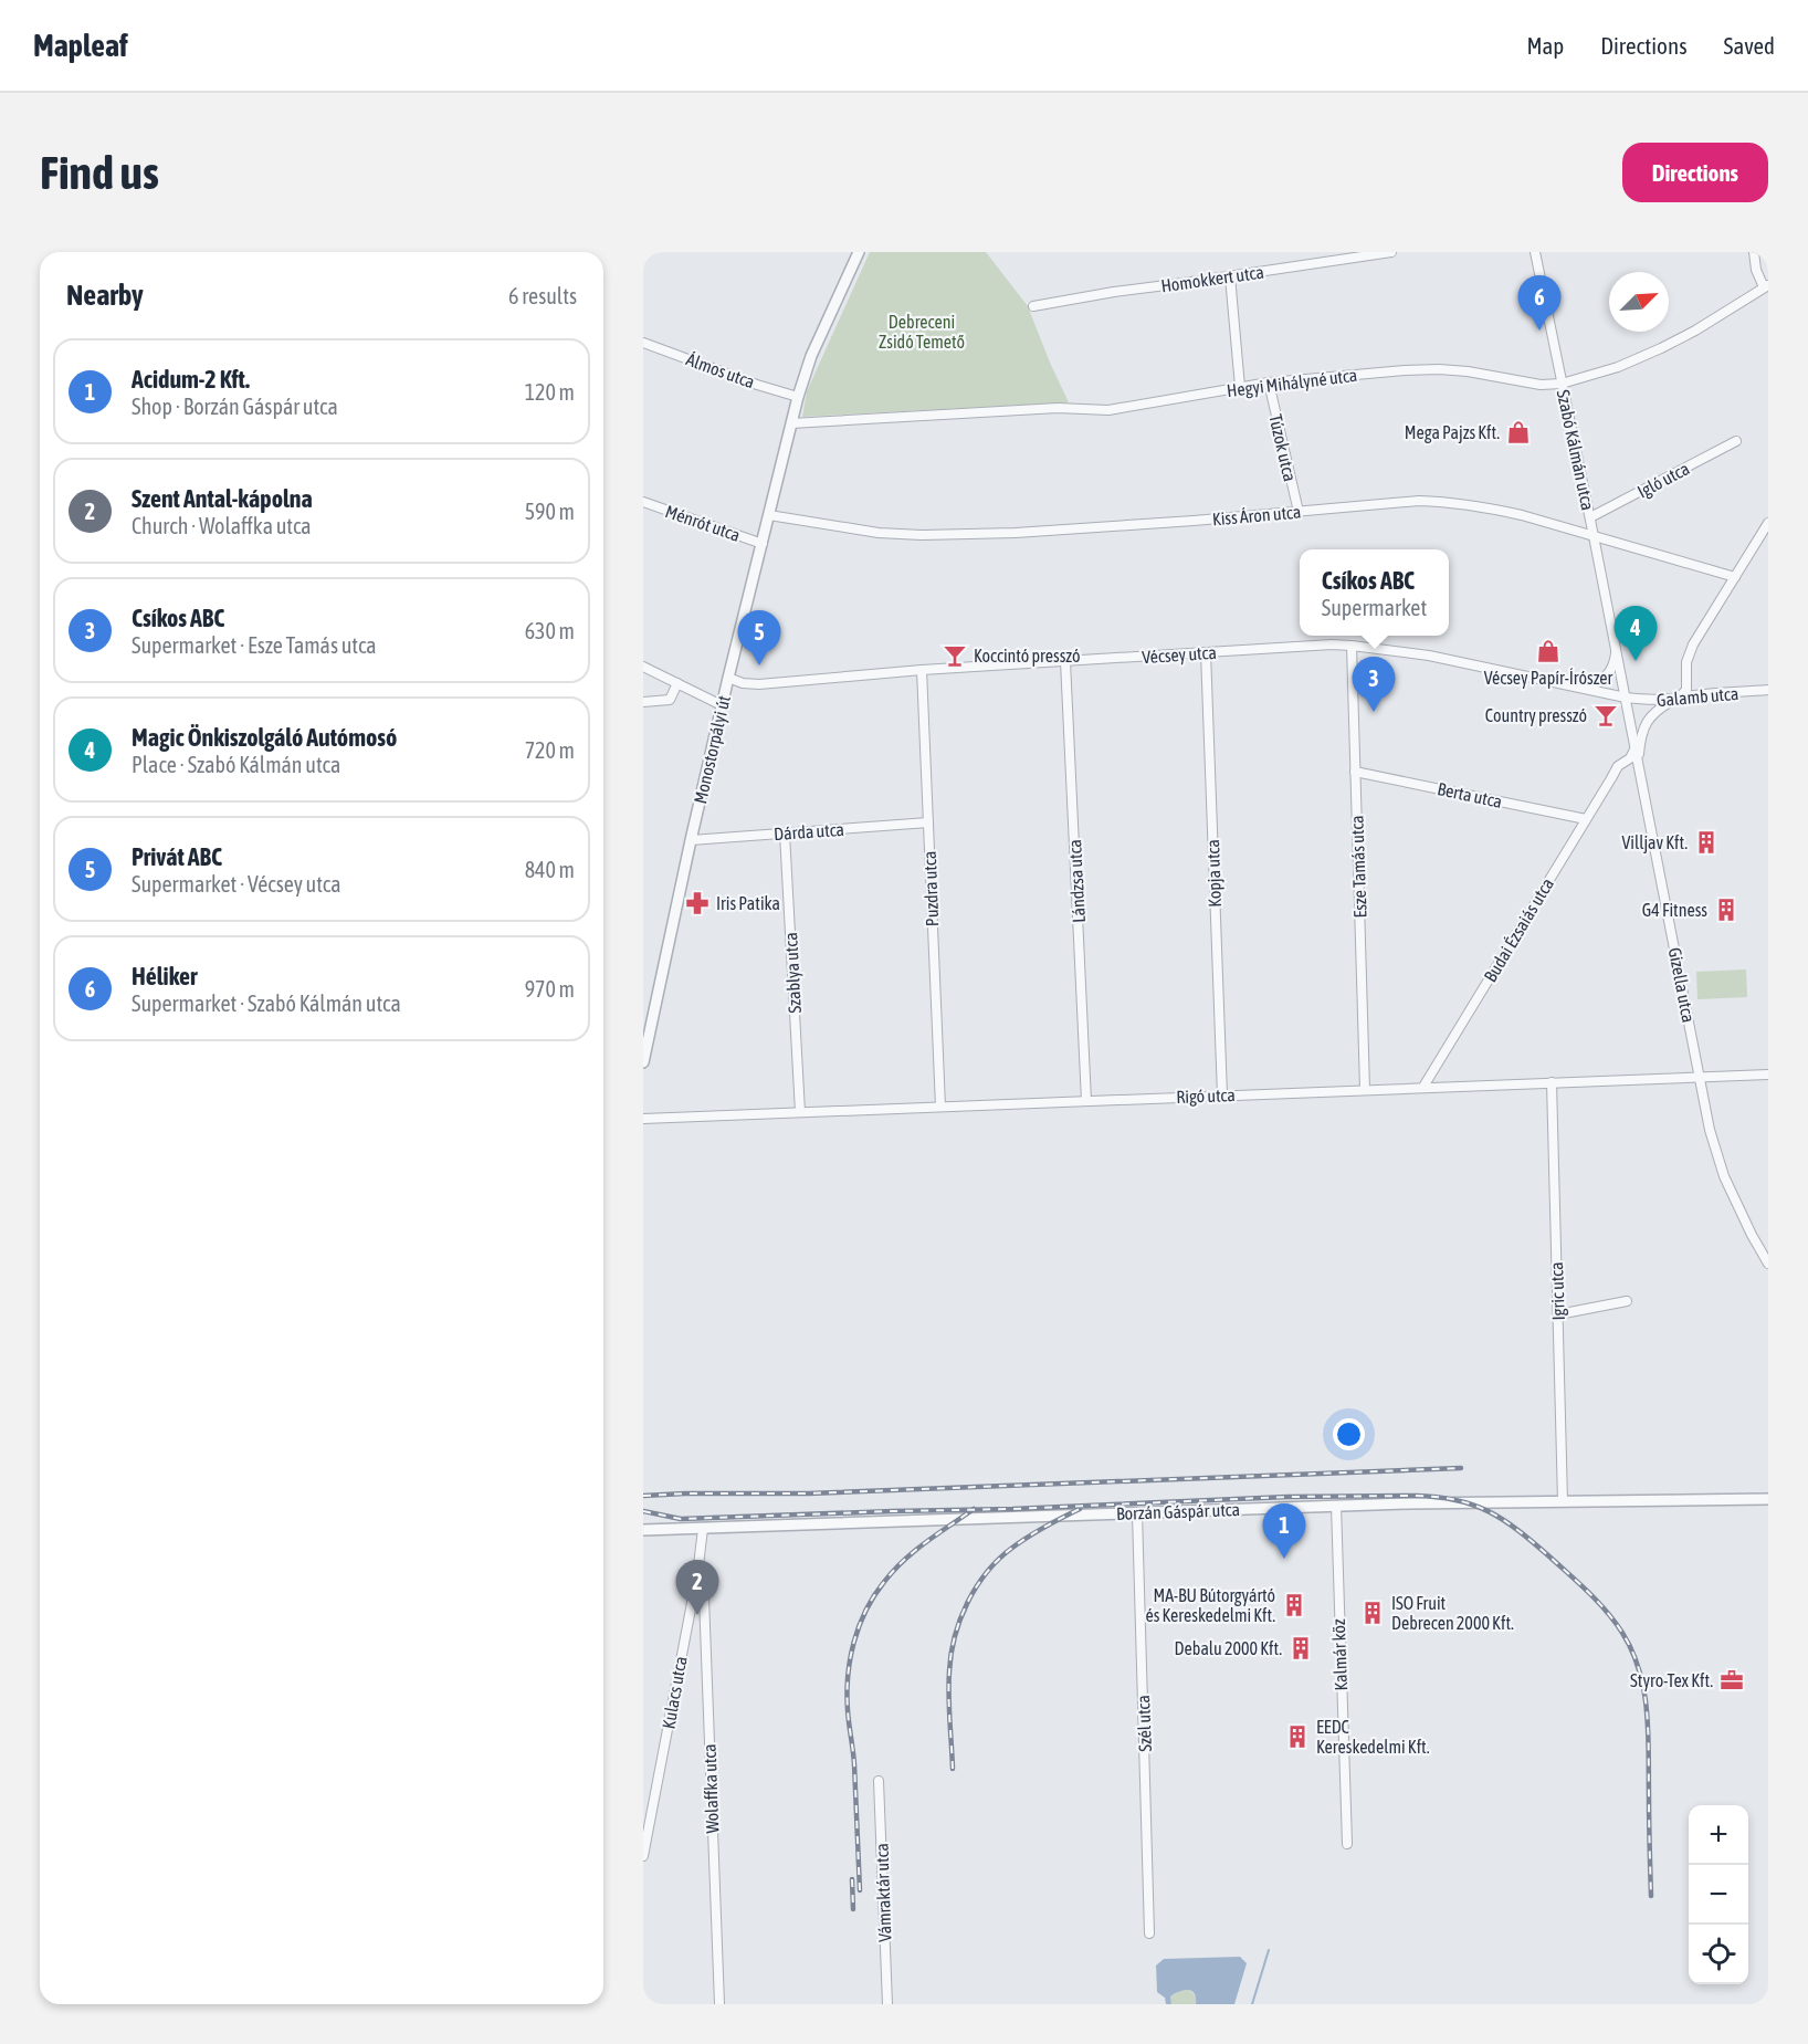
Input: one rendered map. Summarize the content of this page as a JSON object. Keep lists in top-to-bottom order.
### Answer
{
  "streets": {
    "street": [
      "Homokkert utca",
      "Álmos utca",
      "Hegyi Mihályné utca",
      "Túzok utca",
      "Szabó Kálmán utca",
      "Igló utca",
      "Kiss Áron utca",
      "Ménrót utca",
      "Vécsey utca",
      "Galamb utca",
      "Monostorpályi út",
      "Berta utca",
      "Dárda utca",
      "Esze Tamás utca",
      "Kopja utca",
      "Lándzsa utca",
      "Puzdra utca",
      "Budai Ézsaiás utca",
      "Szablya utca",
      "Gizella utca",
      "Rigó utca",
      "Igric utca",
      "Borzán Gáspár utca",
      "Kalmár köz",
      "Kulacs utca",
      "Szél utca",
      "Wolaffka utca",
      "Vámraktár utca"
    ]
  },
  "crossings": [
    ["Álmos utca", "Monostorpályi út"],
    ["Hegyi Mihályné utca", "Túzok utca"],
    ["Hegyi Mihályné utca", "Szabó Kálmán utca"],
    ["Hegyi Mihályné utca", "Monostorpályi út"],
    ["Túzok utca", "Kiss Áron utca"],
    ["Szabó Kálmán utca", "Igló utca"],
    ["Szabó Kálmán utca", "Kiss Áron utca"],
    ["Szabó Kálmán utca", "Vécsey utca"],
    ["Szabó Kálmán utca", "Galamb utca"],
    ["Szabó Kálmán utca", "Gizella utca"],
    ["Kiss Áron utca", "Monostorpályi út"],
    ["Ménrót utca", "Monostorpályi út"],
    ["Vécsey utca", "Galamb utca"],
    ["Vécsey utca", "Monostorpályi út"],
    ["Vécsey utca", "Esze Tamás utca"],
    ["Vécsey utca", "Kopja utca"],
    ["Vécsey utca", "Lándzsa utca"],
    ["Vécsey utca", "Puzdra utca"],
    ["Vécsey utca", "Gizella utca"],
    ["Galamb utca", "Gizella utca"],
    ["Monostorpályi út", "Dárda utca"],
    ["Berta utca", "Esze Tamás utca"],
    ["Berta utca", "Budai Ézsaiás utca"],
    ["Dárda utca", "Puzdra utca"],
    ["Dárda utca", "Szablya utca"],
    ["Esze Tamás utca", "Rigó utca"],
    ["Kopja utca", "Rigó utca"],
    ["Lándzsa utca", "Rigó utca"],
    ["Puzdra utca", "Rigó utca"],
    ["Budai Ézsaiás utca", "Gizella utca"],
    ["Budai Ézsaiás utca", "Rigó utca"],
    ["Szablya utca", "Rigó utca"],
    ["Gizella utca", "Rigó utca"],
    ["Rigó utca", "Igric utca"],
    ["Igric utca", "Borzán Gáspár utca"],
    ["Borzán Gáspár utca", "Kalmár köz"],
    ["Borzán Gáspár utca", "Kulacs utca"],
    ["Borzán Gáspár utca", "Szél utca"],
    ["Kulacs utca", "Wolaffka utca"]
  ],
  "parks": ["Debreceni Zsidó Temető"],
  "places": {
    "shop": ["Mega Pajzs Kft.", "Vécsey Papír-Írószer"],
    "bar": ["Koccintó presszó", "Country presszó"],
    "building": [
      "Villjav Kft.",
      "G4 Fitness",
      "MA-BU Bútorgyártó és Kereskedelmi Kft.",
      "ISO Fruit Debrecen 2000 Kft.",
      "Debalu 2000 Kft.",
      "EEDC Kereskedelmi Kft."
    ],
    "pharmacy": ["Iris Patika"],
    "office": ["Styro-Tex Kft."]
  },
  "north": "top right",
  "page": {
    "header": "Mapleaf",
    "nav": ["Map", "Directions", "Saved"],
    "buttons": "Directions",
    "title": "Find us",
    "heading": ["Nearby", "6 results"],
    "pins": [
      "6",
      "4",
      "5",
      "3",
      "1",
      "2"
    ],
    "list": [
      {
        "mark": "1",
        "name": "Acidum-2 Kft.",
        "note": "Shop · Borzán Gáspár utca",
        "value": "120 m"
      },
      {
        "mark": "2",
        "name": "Szent Antal-kápolna",
        "note": "Church · Wolaffka utca",
        "value": "590 m"
      },
      {
        "mark": "3",
        "name": "Csíkos ABC",
        "note": "Supermarket · Esze Tamás utca",
        "value": "630 m"
      },
      {
        "mark": "4",
        "name": "Magic Önkiszolgáló Autómosó",
        "note": "Place · Szabó Kálmán utca",
        "value": "720 m"
      },
      {
        "mark": "5",
        "name": "Privát ABC",
        "note": "Supermarket · Vécsey utca",
        "value": "840 m"
      },
      {
        "mark": "6",
        "name": "Héliker",
        "note": "Supermarket · Szabó Kálmán utca",
        "value": "970 m"
      }
    ],
    "popup": ["Csíkos ABC", "Supermarket"],
    "map_buttons": ["+", "−"]
  }
}
